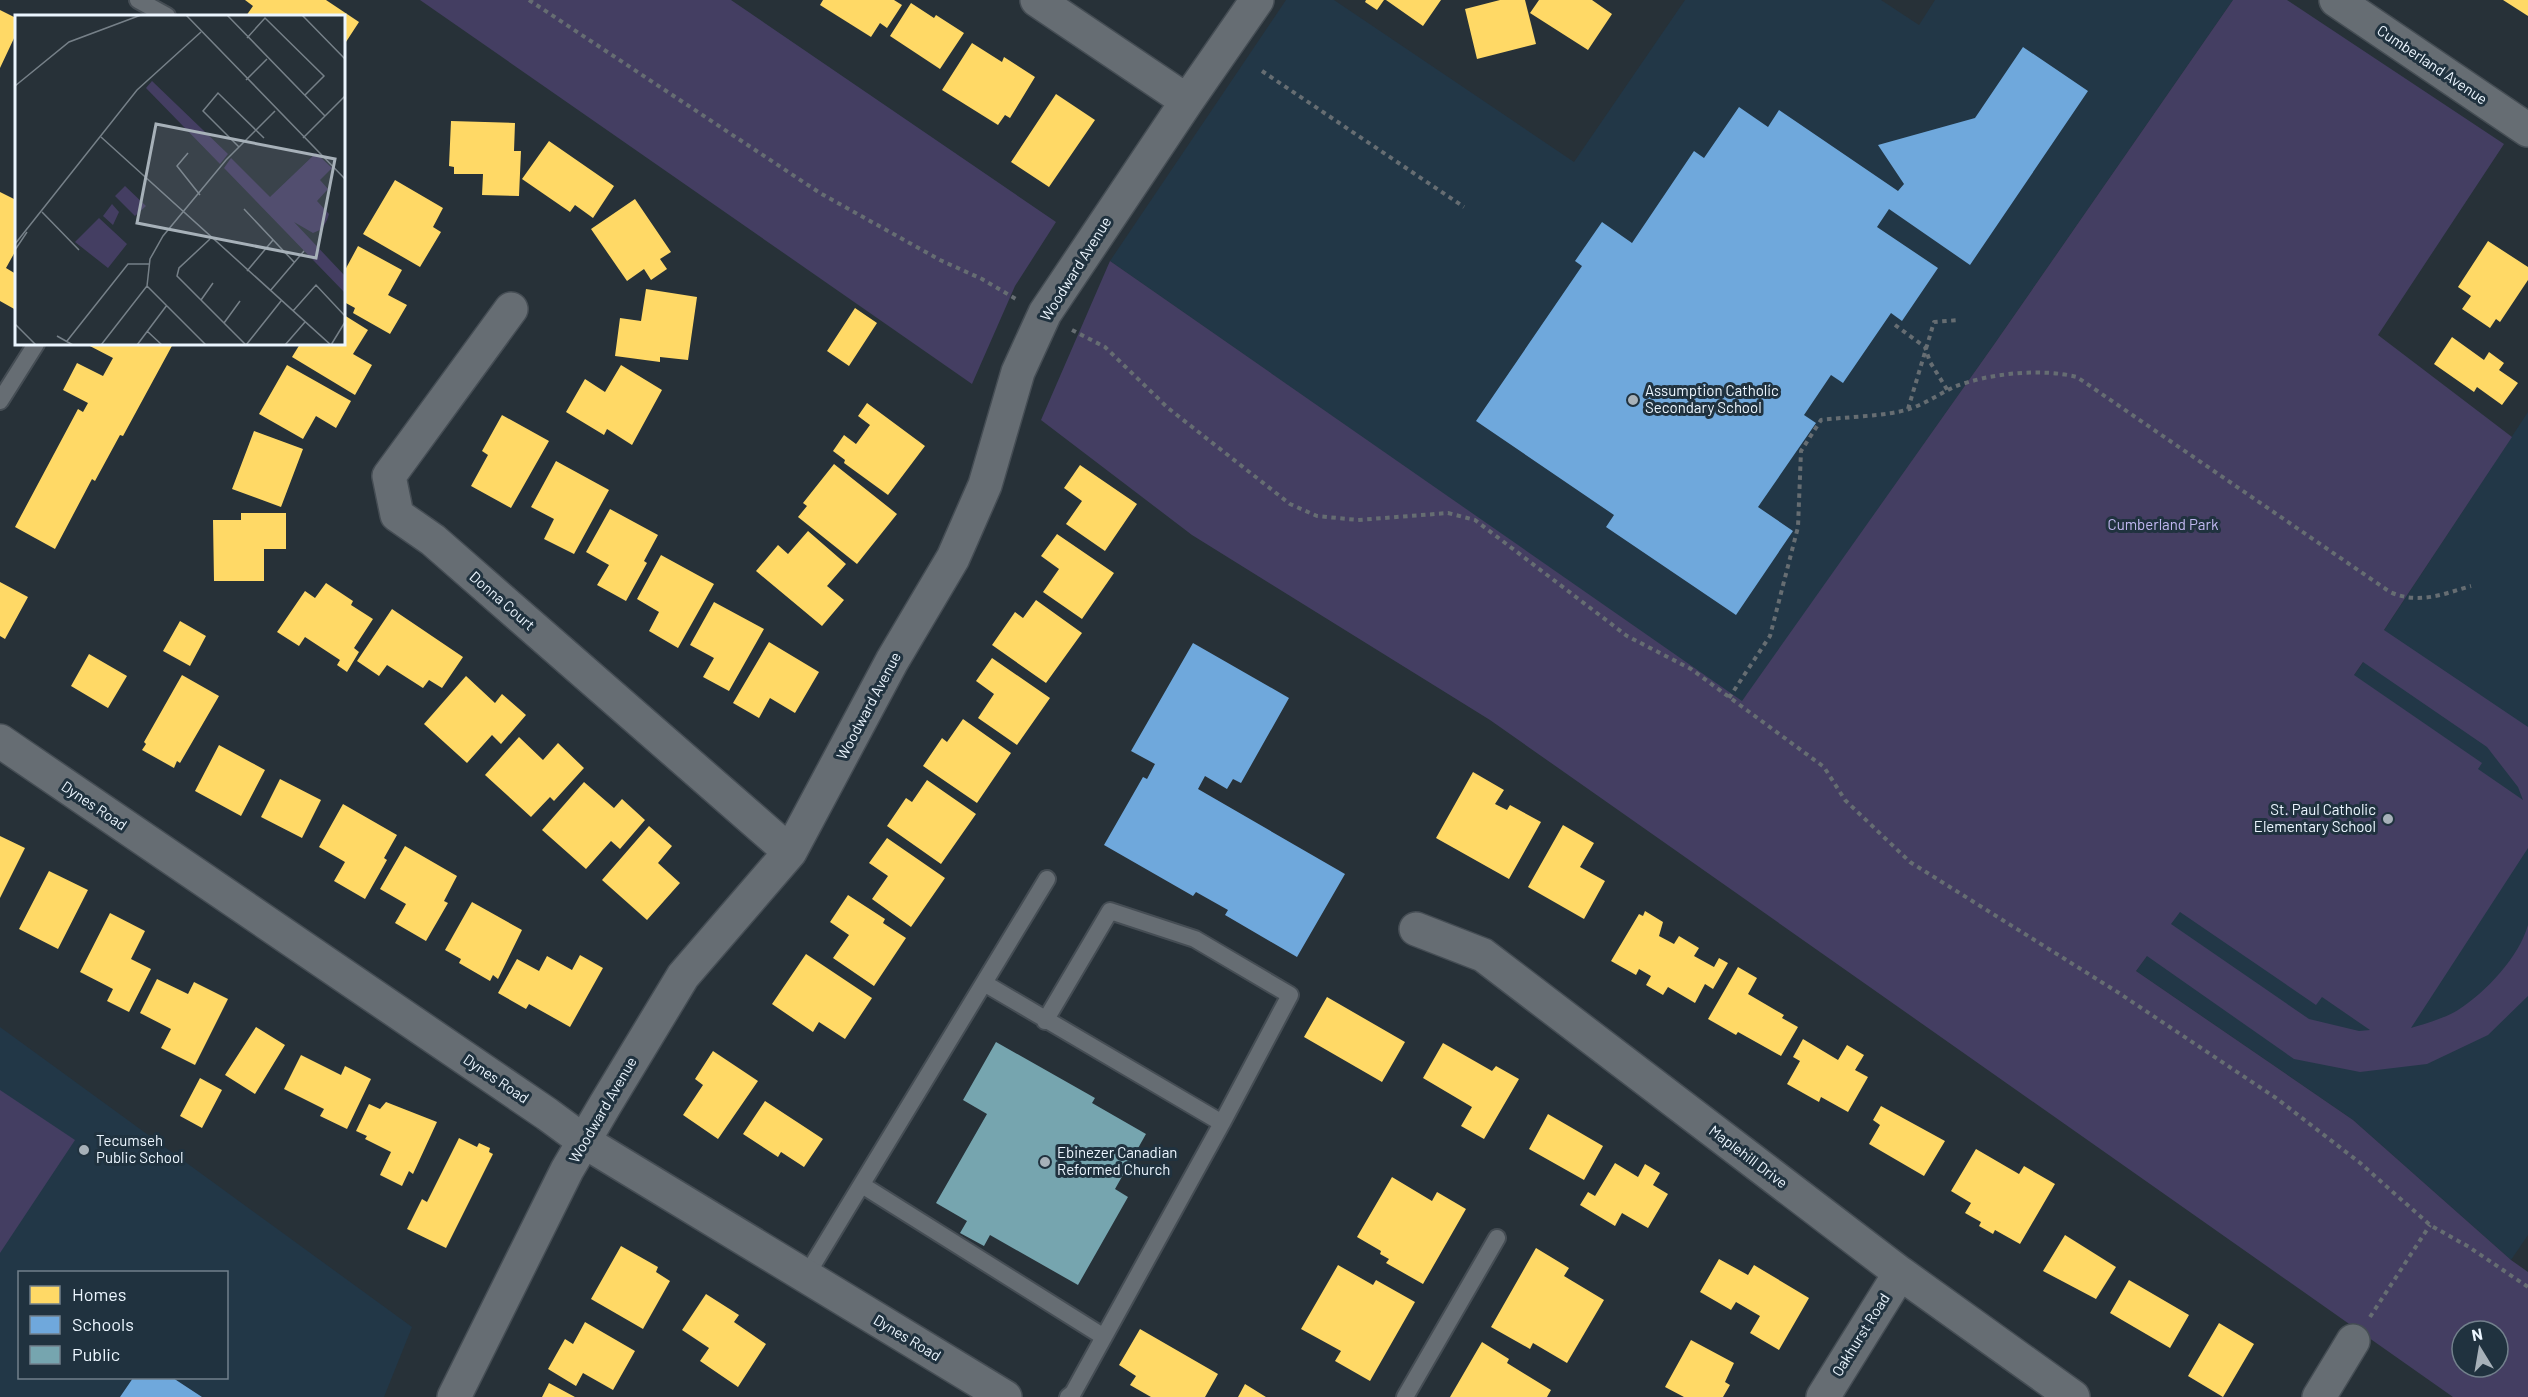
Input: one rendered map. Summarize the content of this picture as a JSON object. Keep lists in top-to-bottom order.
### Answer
{
  "streets": {
    "street": [
      "Cumberland Avenue",
      "Woodward Avenue",
      "Donna Court",
      "Dynes Road",
      "Maplehill Drive",
      "Oakhurst Road"
    ]
  },
  "crossings": [
    ["Woodward Avenue", "Donna Court"],
    ["Woodward Avenue", "Dynes Road"],
    ["Maplehill Drive", "Oakhurst Road"]
  ],
  "parks": ["Cumberland Park"],
  "places": [
    "Assumption Catholic Secondary School",
    "St. Paul Catholic Elementary School",
    "Tecumseh Public School",
    "Ebinezer Canadian Reformed Church"
  ],
  "legend": ["Homes", "Schools", "Public"],
  "north": "top"
}
